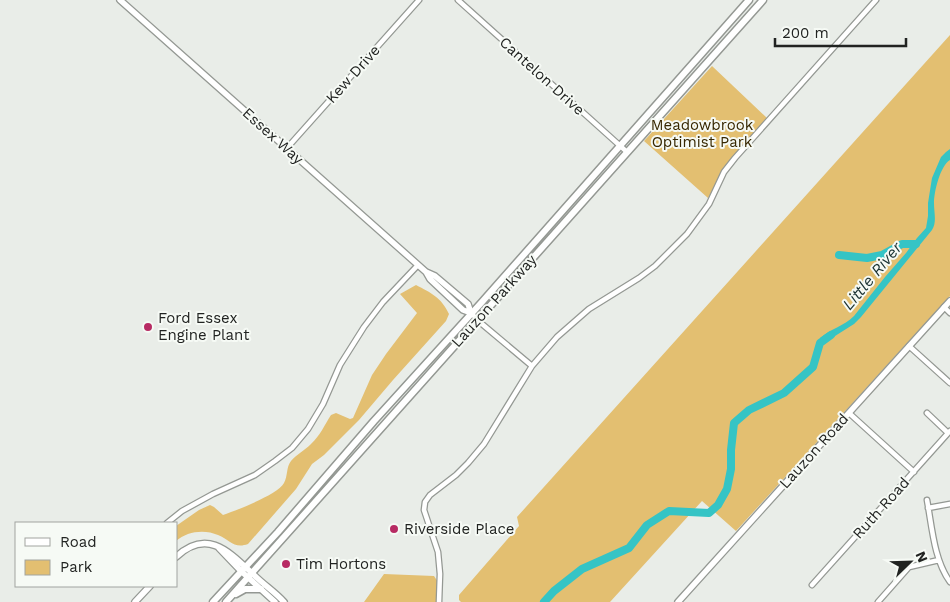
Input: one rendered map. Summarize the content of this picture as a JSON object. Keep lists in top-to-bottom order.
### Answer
{
  "streets": {
    "main road": ["Lauzon Parkway"],
    "street": [
      "Kew Drive",
      "Cantelon Drive",
      "Essex Way",
      "Lauzon Road",
      "Ruth Road"
    ]
  },
  "crossings": [
    ["Kew Drive", "Essex Way"],
    ["Cantelon Drive", "Lauzon Parkway"],
    ["Essex Way", "Lauzon Parkway"]
  ],
  "water": ["Little River"],
  "parks": ["Meadowbrook Optimist Park"],
  "places": ["Ford Essex Engine Plant", "Riverside Place", "Tim Hortons"],
  "legend": ["Road", "Park"],
  "scale_bar": "200 m",
  "north": "top right"
}
